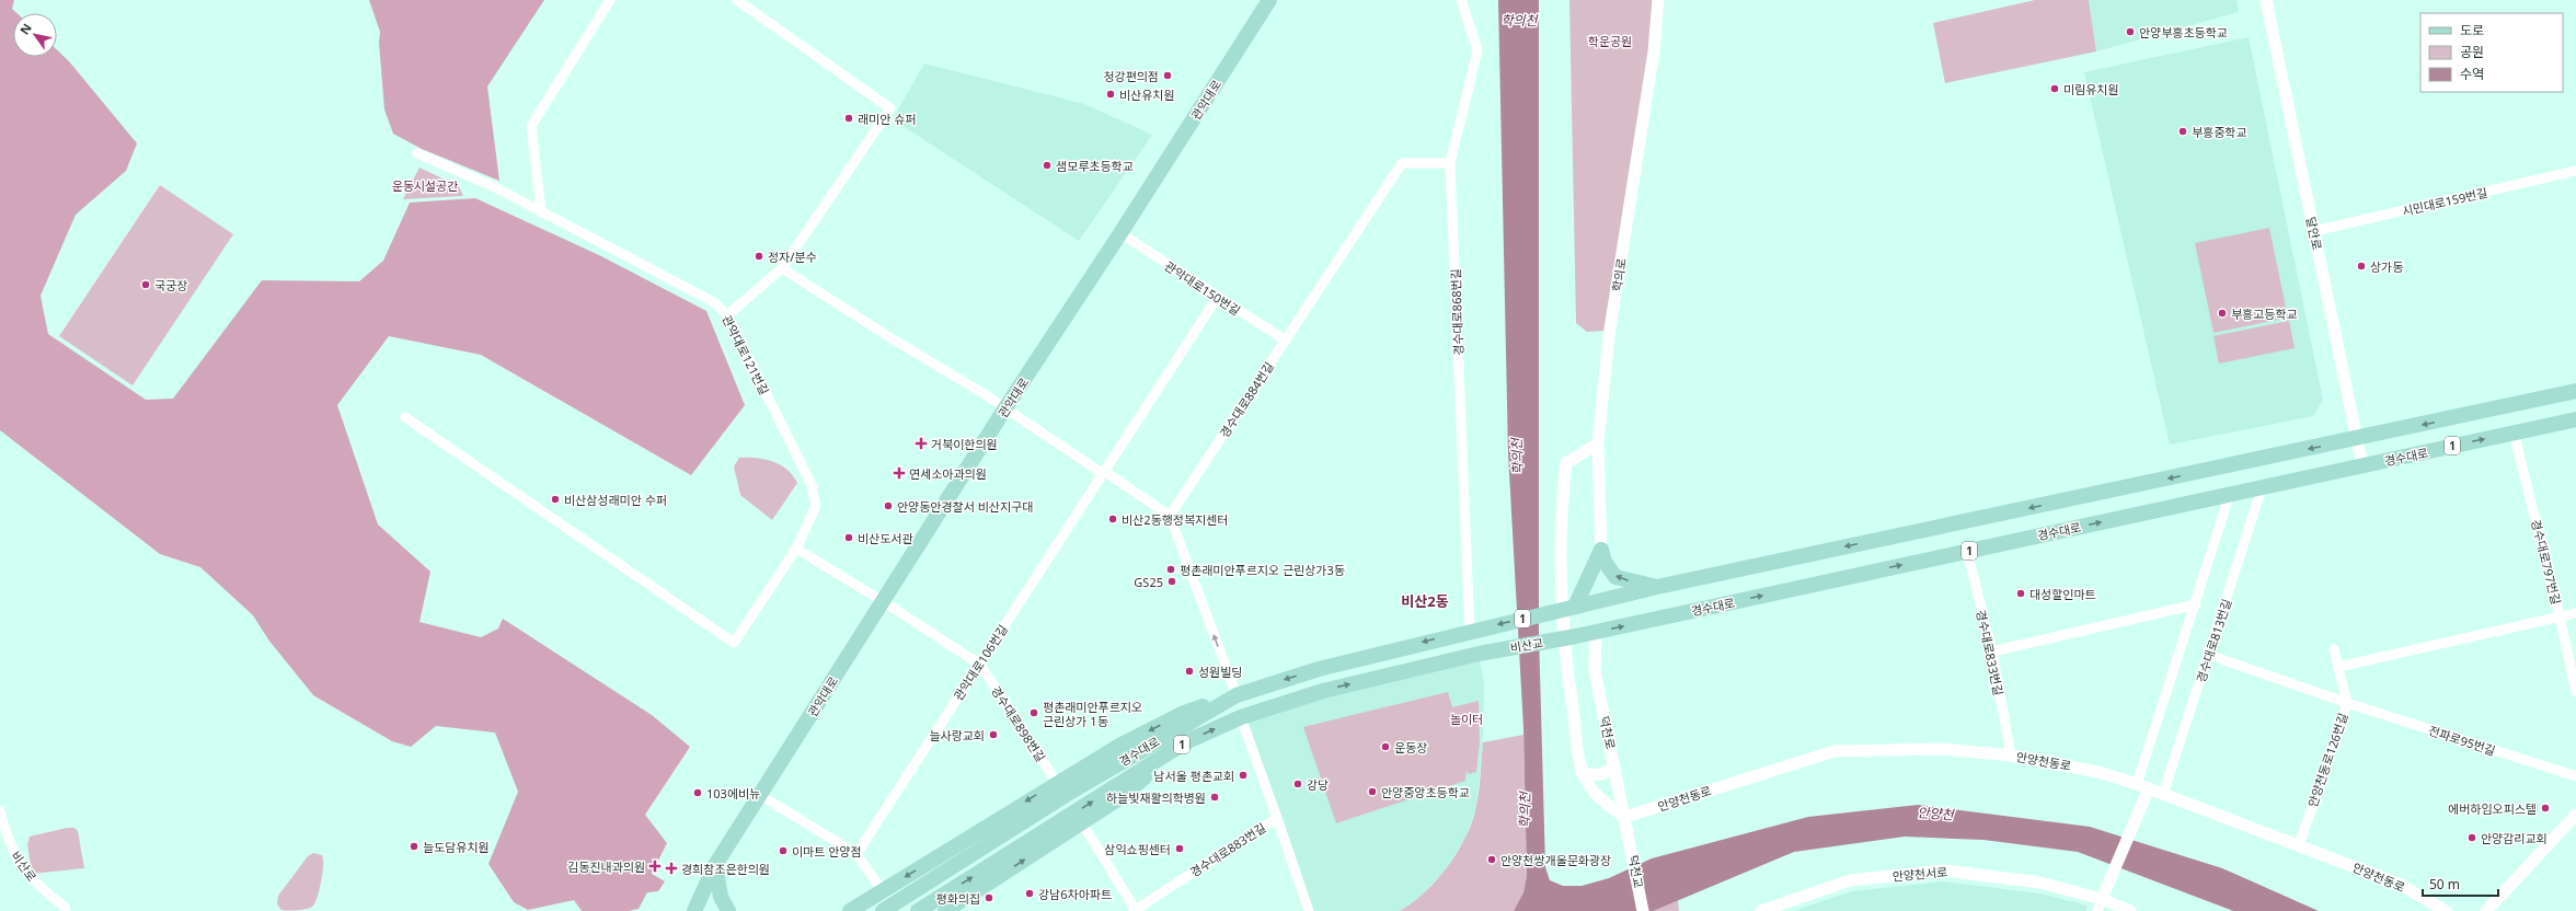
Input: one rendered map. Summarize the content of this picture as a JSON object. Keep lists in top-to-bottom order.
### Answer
{
  "streets": {
    "main road": [
      "관악대로",
      "1",
      "경수대로",
      "비산교"
    ],
    "street": [
      "시민대로159번길",
      "달안로",
      "학의로",
      "관악대로150번길",
      "경수대로868번길",
      "관악대로121번길",
      "경수대로884번길",
      "경수대로797번길",
      "경수대로813번길",
      "경수대로833번길",
      "관악대로106번길",
      "경수대로898번길",
      "덕천로",
      "전파로95번길",
      "안양천동로126번길",
      "안양천동로",
      "경수대로883번길",
      "비산로",
      "덕천교",
      "안양천서로"
    ]
  },
  "crossings": [
    ["관악대로", "관악대로150번길"],
    ["시민대로159번길", "달안로"],
    ["달안로", "1"],
    ["달안로", "경수대로"],
    ["관악대로150번길", "경수대로884번길"],
    ["관악대로150번길", "관악대로106번길"],
    ["경수대로868번길", "경수대로884번길"],
    ["경수대로868번길", "1"],
    ["경수대로868번길", "경수대로"],
    ["1", "경수대로"],
    ["경수대로", "경수대로797번길"],
    ["경수대로", "경수대로813번길"],
    ["경수대로", "비산교"],
    ["경수대로", "경수대로833번길"],
    ["경수대로", "덕천로"],
    ["경수대로", "경수대로883번길"],
    ["경수대로813번길", "전파로95번길"],
    ["경수대로813번길", "안양천동로"],
    ["경수대로833번길", "안양천동로"],
    ["관악대로106번길", "경수대로898번길"],
    ["덕천로", "안양천동로"],
    ["덕천로", "덕천교"],
    ["전파로95번길", "안양천동로126번길"],
    ["안양천동로126번길", "안양천동로"]
  ],
  "districts": ["비산2동"],
  "water": ["학의천", "안양천"],
  "parks": ["학운공원", "운동시설공간", "놀이터"],
  "places": {
    "other": [
      "안양부흥초등학교",
      "청강편의점",
      "미림유치원",
      "비산유치원",
      "래미안 슈퍼",
      "부흥중학교",
      "샘모루초등학교",
      "정자/분수",
      "상가동",
      "국궁장",
      "부흥고등학교",
      "비산삼성래미안 수퍼",
      "안양동안경찰서 비산지구대",
      "비산2동행정복지센터",
      "비산도서관",
      "평촌래미안푸르지오 근린상가3동",
      "GS25",
      "대성할인마트",
      "성원빌딩",
      "평촌래미안푸르지오 근린상가 1동",
      "늘사랑교회",
      "운동장",
      "남서울 평촌교회",
      "강당",
      "안양중앙초등학교",
      "103에비뉴",
      "하늘빛재활의학병원",
      "에버하임오피스텔",
      "안양감리교회",
      "늘도담유치원",
      "삼익쇼핑센터",
      "이마트 안양점",
      "안양천쌍개울문화광장",
      "강남6차아파트",
      "평화의집"
    ],
    "health": [
      "거북이한의원",
      "연세소아과의원",
      "김동진내과의원",
      "경희참조은한의원"
    ]
  },
  "legend": ["도로", "공원", "수역"],
  "scale_bar": "50 m",
  "north": "top left"
}
